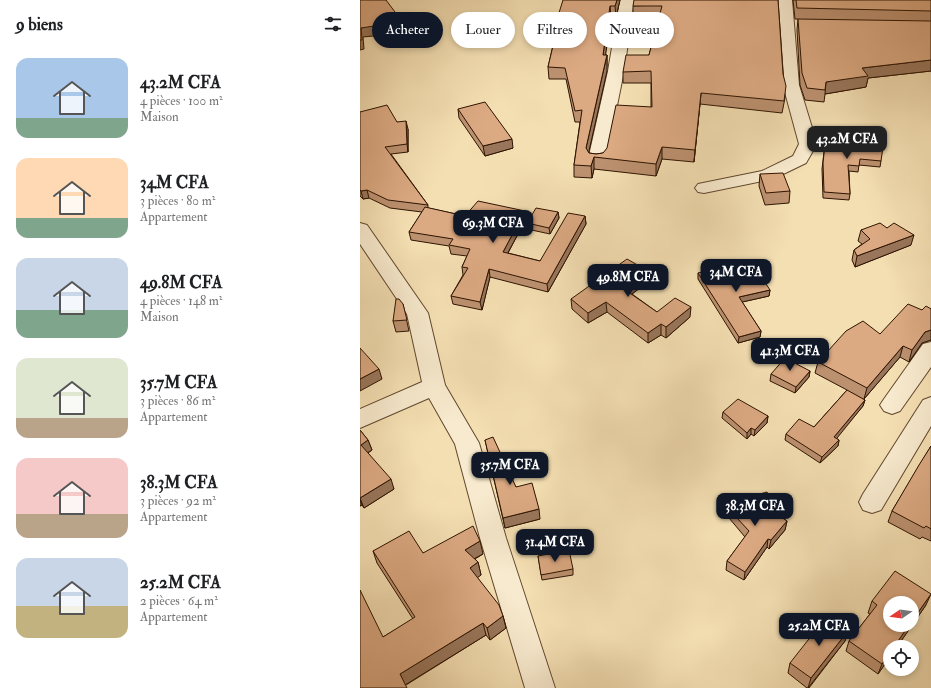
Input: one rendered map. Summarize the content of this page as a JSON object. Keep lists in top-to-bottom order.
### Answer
{
  "north": "left",
  "page": {
    "heading": "9 biens",
    "chip": [
      "Acheter",
      "Louer",
      "Filtres",
      "Nouveau"
    ],
    "list": [
      {
        "name": "43.2M CFA",
        "note": "4 pièces · 100 m² · Maison"
      },
      {
        "name": "34M CFA",
        "note": "3 pièces · 80 m² · Appartement"
      },
      {
        "name": "49.8M CFA",
        "note": "4 pièces · 148 m² · Maison"
      },
      {
        "name": "35.7M CFA",
        "note": "3 pièces · 86 m² · Appartement"
      },
      {
        "name": "38.3M CFA",
        "note": "3 pièces · 92 m² · Appartement"
      },
      {
        "name": "25.2M CFA",
        "note": "2 pièces · 64 m² · Appartement"
      }
    ],
    "price": [
      "43.2M CFA",
      "69.3M CFA",
      "34M CFA",
      "49.8M CFA",
      "41.3M CFA",
      "35.7M CFA",
      "38.3M CFA",
      "31.4M CFA",
      "25.2M CFA"
    ]
  }
}
